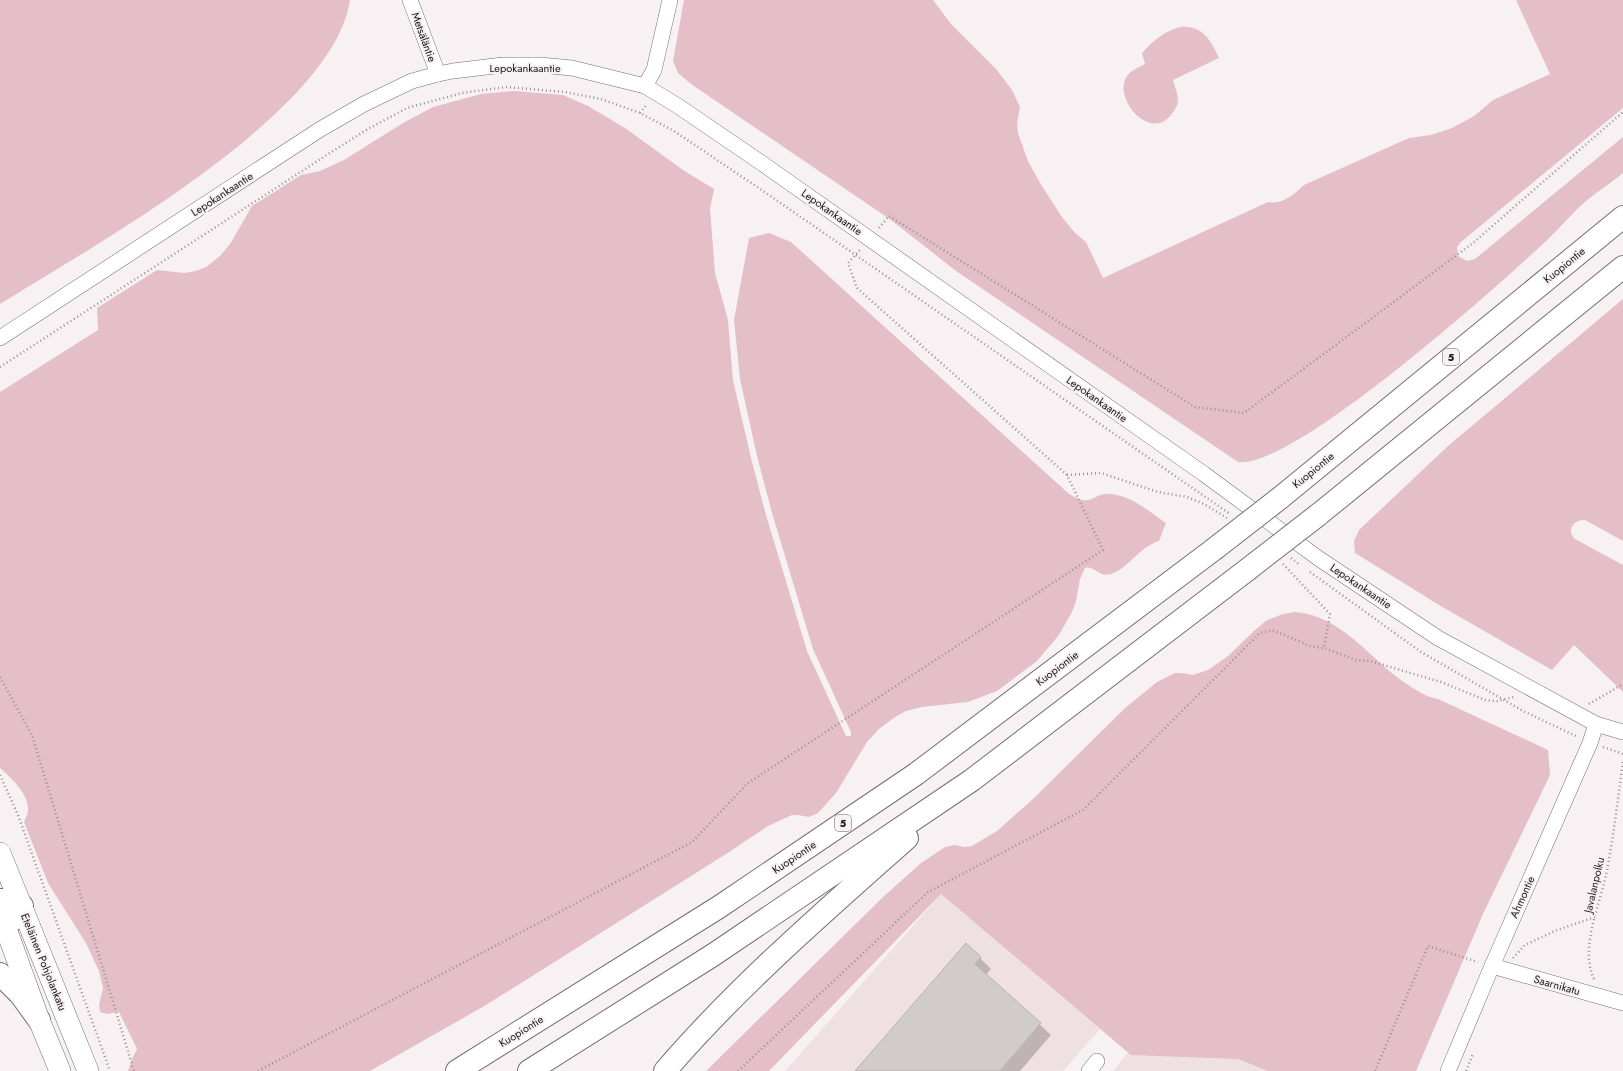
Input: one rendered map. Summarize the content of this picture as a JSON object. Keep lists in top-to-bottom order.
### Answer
{
  "streets": {
    "highway": ["Kuopiontie", "5"],
    "main road": ["Eteläinen Pohjolankatu"],
    "street": [
      "Metsäläntie",
      "Lepokankaantie",
      "Ahmontie",
      "Saarnikatu"
    ],
    "path": ["Javalanpolku"]
  },
  "crossings": [
    ["Metsäläntie", "Lepokankaantie"],
    ["Lepokankaantie", "Ahmontie"],
    ["Ahmontie", "Saarnikatu"]
  ]
}
